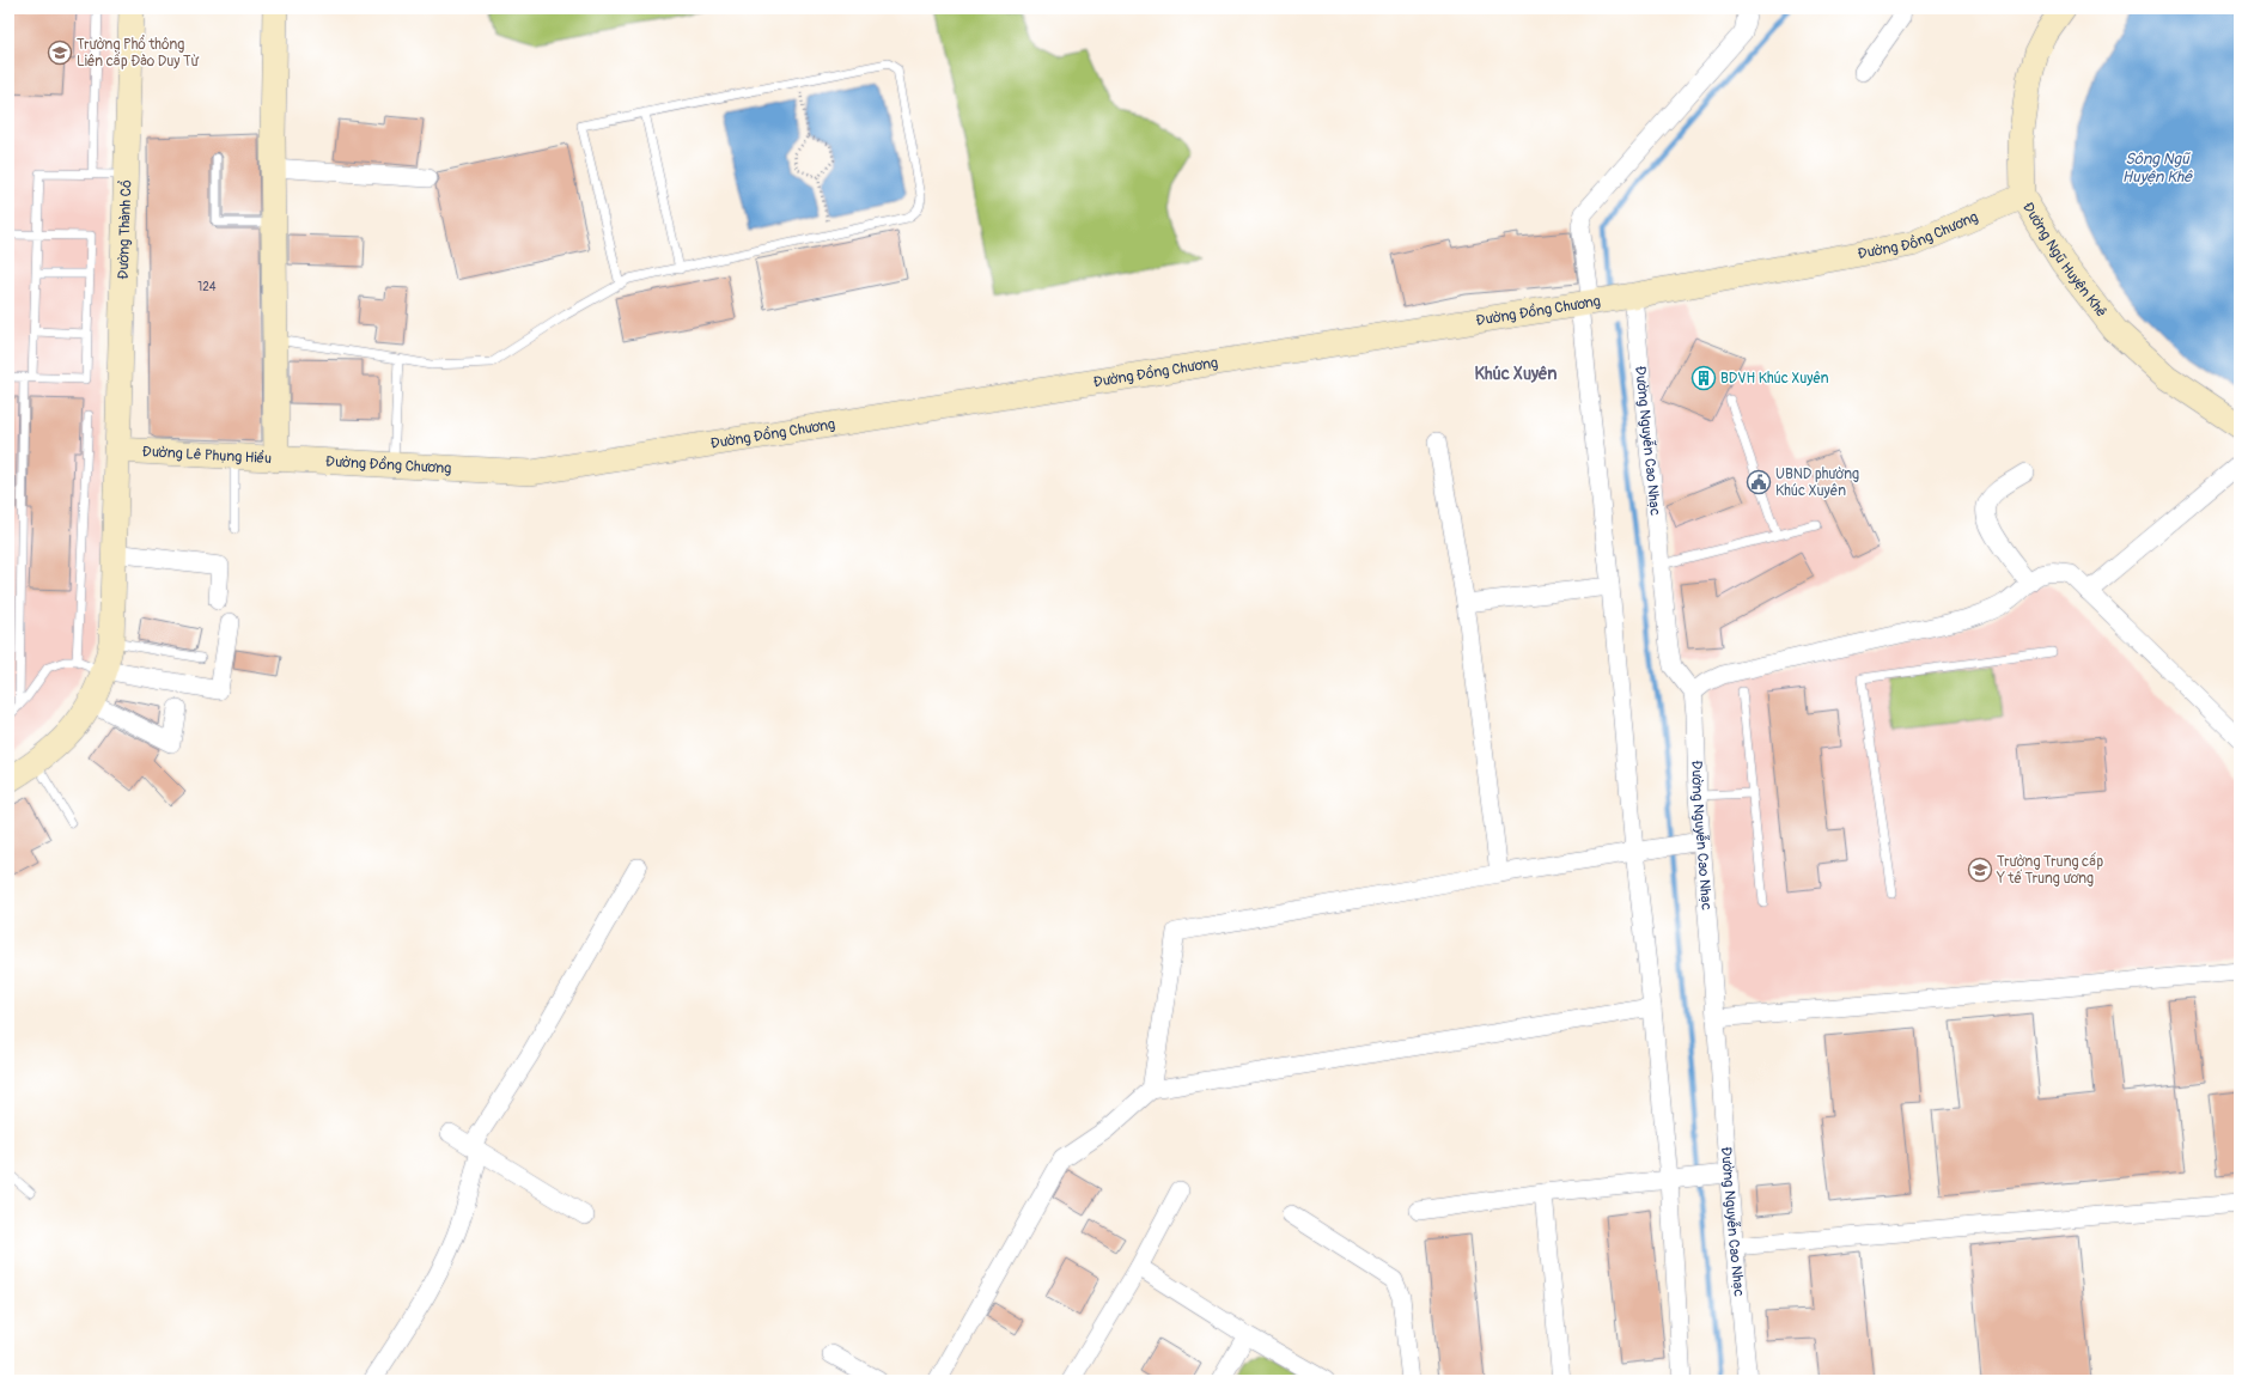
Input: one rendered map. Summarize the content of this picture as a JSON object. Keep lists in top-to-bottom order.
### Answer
{
  "streets": {
    "street": [
      "Đường Thành Cổ",
      "Đường Đồng Chương",
      "Đường Ngũ Huyện Khê",
      "Đường Nguyễn Cao Nhạc",
      "Đường Lê Phụng Hiểu"
    ]
  },
  "crossings": [
    ["Đường Thành Cổ", "Đường Lê Phụng Hiểu"],
    ["Đường Đồng Chương", "Đường Ngũ Huyện Khê"],
    ["Đường Đồng Chương", "Đường Nguyễn Cao Nhạc"],
    ["Đường Đồng Chương", "Đường Lê Phụng Hiểu"]
  ],
  "districts": ["Khúc Xuyên"],
  "water": ["Sông Ngũ Huyện Khê"],
  "places": {
    "school or university": ["Trường Phổ thông Liên cấp Đào Duy Từ", "Trường Trung cấp Y tế Trung ương"],
    "building": ["BDVH Khúc Xuyên"],
    "public building": ["UBND phường Khúc Xuyên"]
  },
  "house_numbers": ["124"]
}
